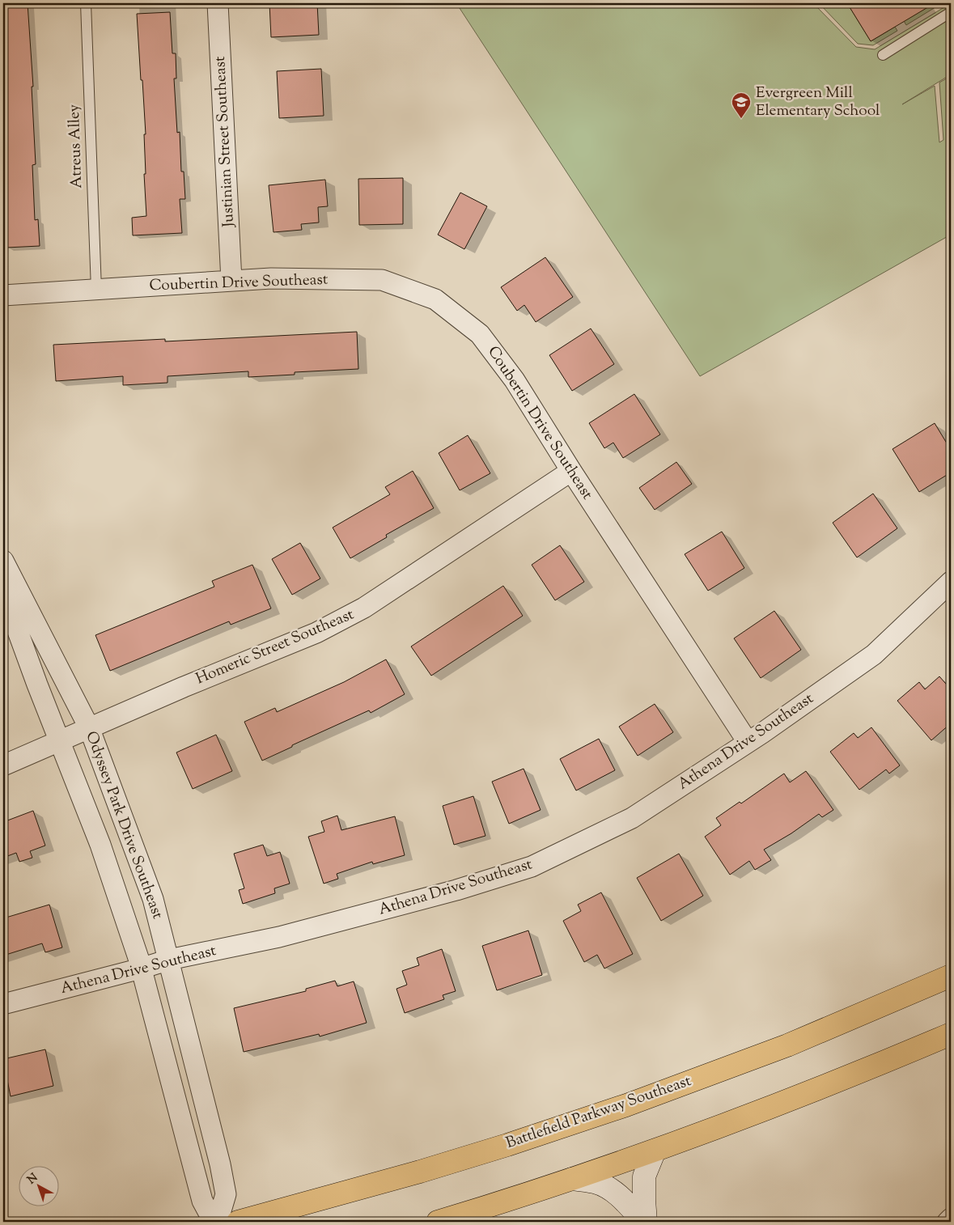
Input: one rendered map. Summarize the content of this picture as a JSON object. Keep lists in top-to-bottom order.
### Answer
{
  "streets": {
    "main road": ["Battlefield Parkway Southeast"],
    "street": [
      "Justinian Street Southeast",
      "Coubertin Drive Southeast",
      "Homeric Street Southeast",
      "Athena Drive Southeast",
      "Odyssey Park Drive Southeast"
    ],
    "lane": ["Atreus Alley"]
  },
  "crossings": [
    ["Justinian Street Southeast", "Coubertin Drive Southeast"],
    ["Atreus Alley", "Coubertin Drive Southeast"],
    ["Coubertin Drive Southeast", "Homeric Street Southeast"],
    ["Coubertin Drive Southeast", "Athena Drive Southeast"],
    ["Homeric Street Southeast", "Odyssey Park Drive Southeast"],
    ["Athena Drive Southeast", "Odyssey Park Drive Southeast"]
  ],
  "places": {
    "school or university": ["Evergreen Mill Elementary School"]
  },
  "north": "top left"
}
